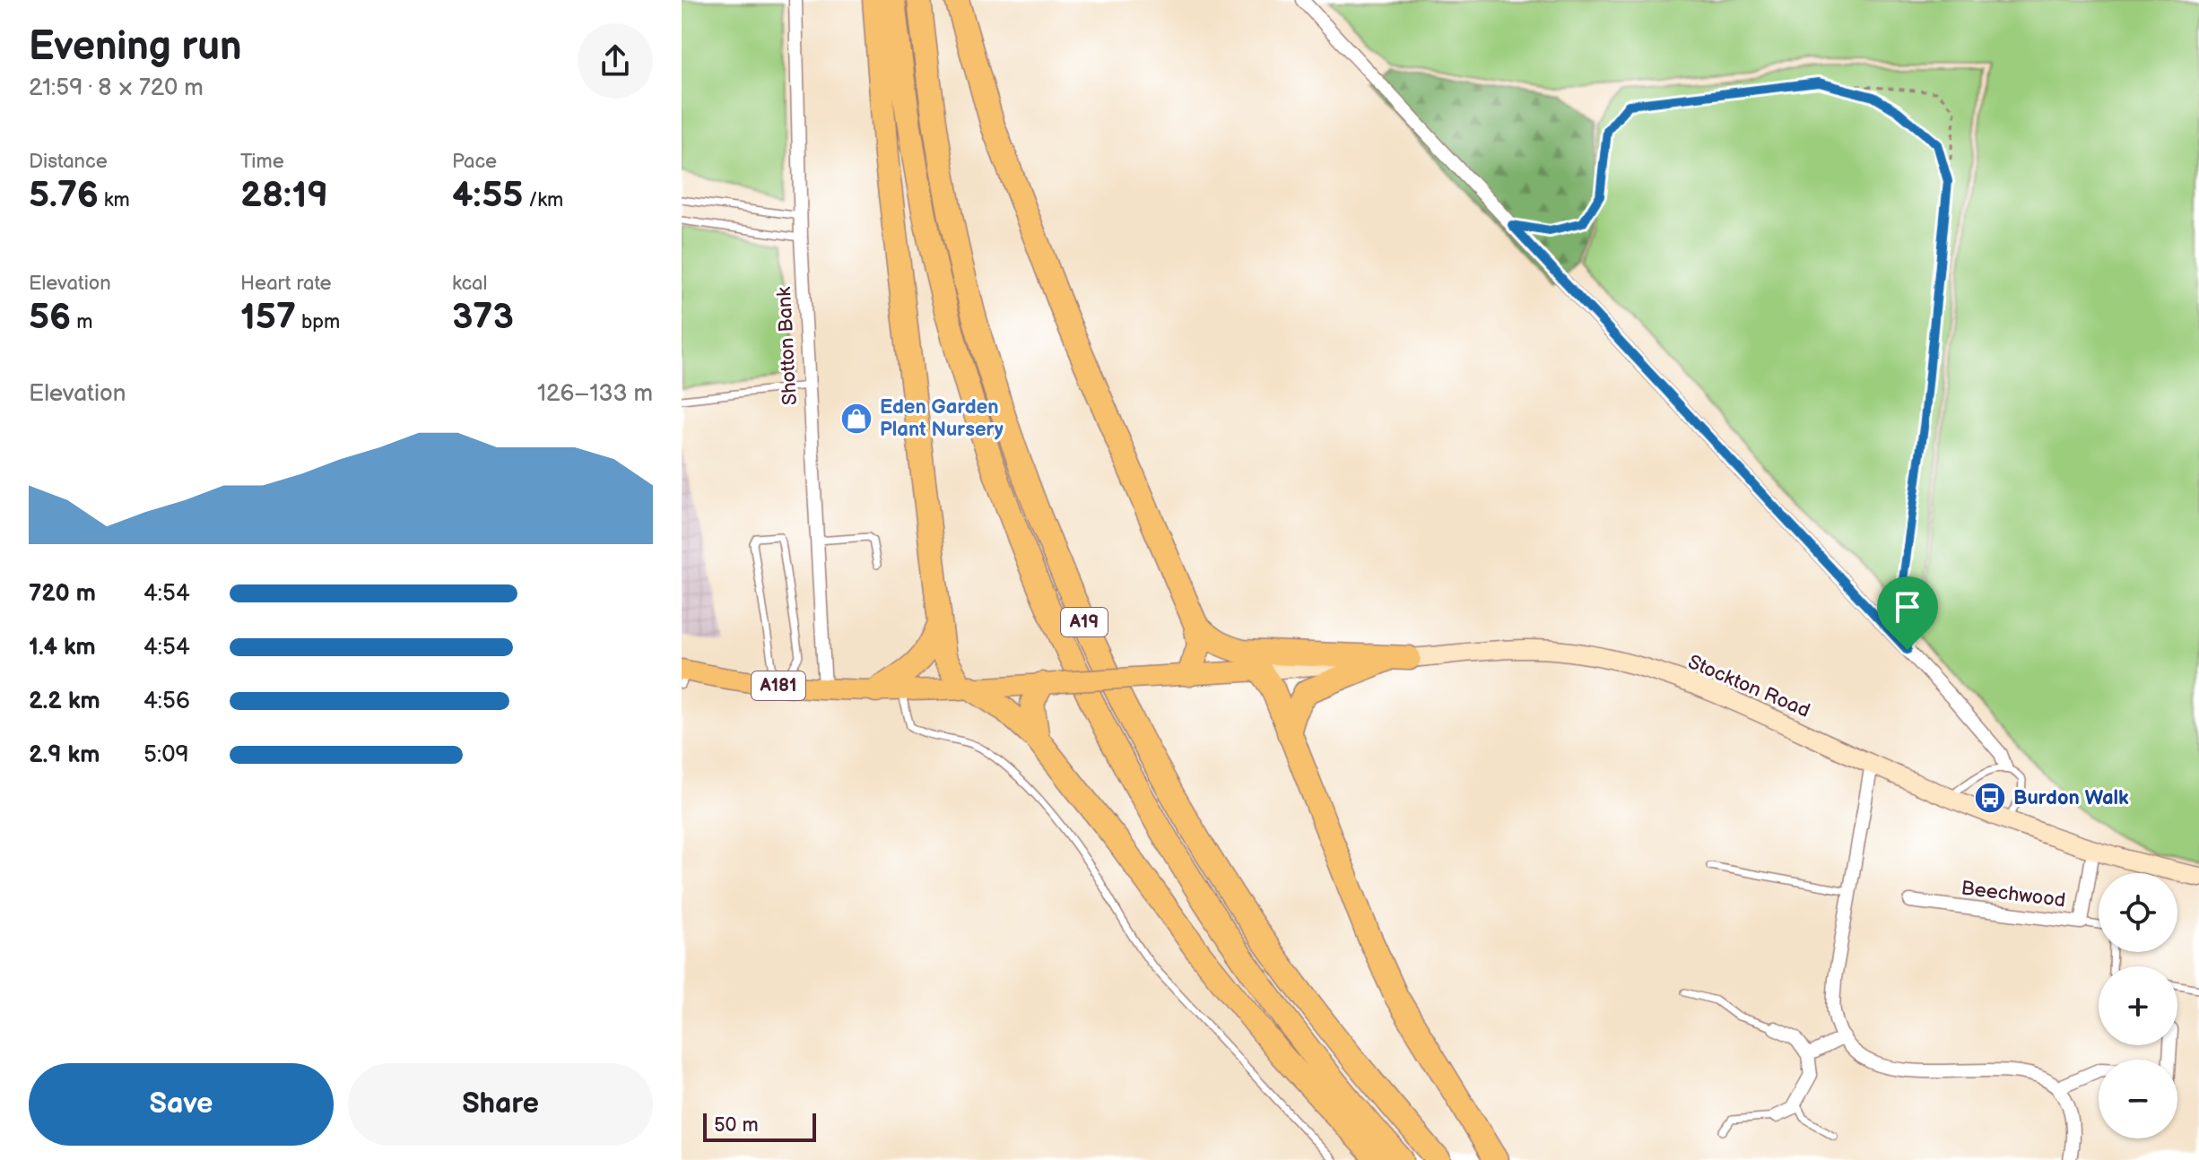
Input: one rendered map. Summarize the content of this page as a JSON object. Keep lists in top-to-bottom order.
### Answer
{
  "streets": {
    "highway": ["A19"],
    "main road": ["A181", "Stockton Road"],
    "street": ["Shotton Bank", "Beechwood"]
  },
  "crossings": [
    ["Shotton Bank", "A181"],
    ["A181", "Stockton Road"],
    ["Stockton Road", "Beechwood"]
  ],
  "places": {
    "shop": ["Eden Garden Plant Nursery"],
    "bus stop": ["Burdon Walk"]
  },
  "scale_bar": "50 m",
  "page": {
    "heading": ["Evening run", "21:59 · 8 × 720 m"],
    "stats": [
      ["Distance", "5.76 km"],
      ["Time", "28:19"],
      ["Pace", "4:55 /km"],
      ["Elevation", "56 m"],
      ["Heart rate", "157 bpm"],
      ["kcal", "373"]
    ],
    "chart": ["Elevation", "126–133 m"],
    "list": [
      {
        "name": "720 m",
        "note": "4:54"
      },
      {
        "name": "1.4 km",
        "note": "4:54"
      },
      {
        "name": "2.2 km",
        "note": "4:56"
      },
      {
        "name": "2.9 km",
        "note": "5:09"
      }
    ],
    "map_buttons": ["+", "−"],
    "buttons": ["Save", "Share"],
    "scale": "50 m"
  }
}
